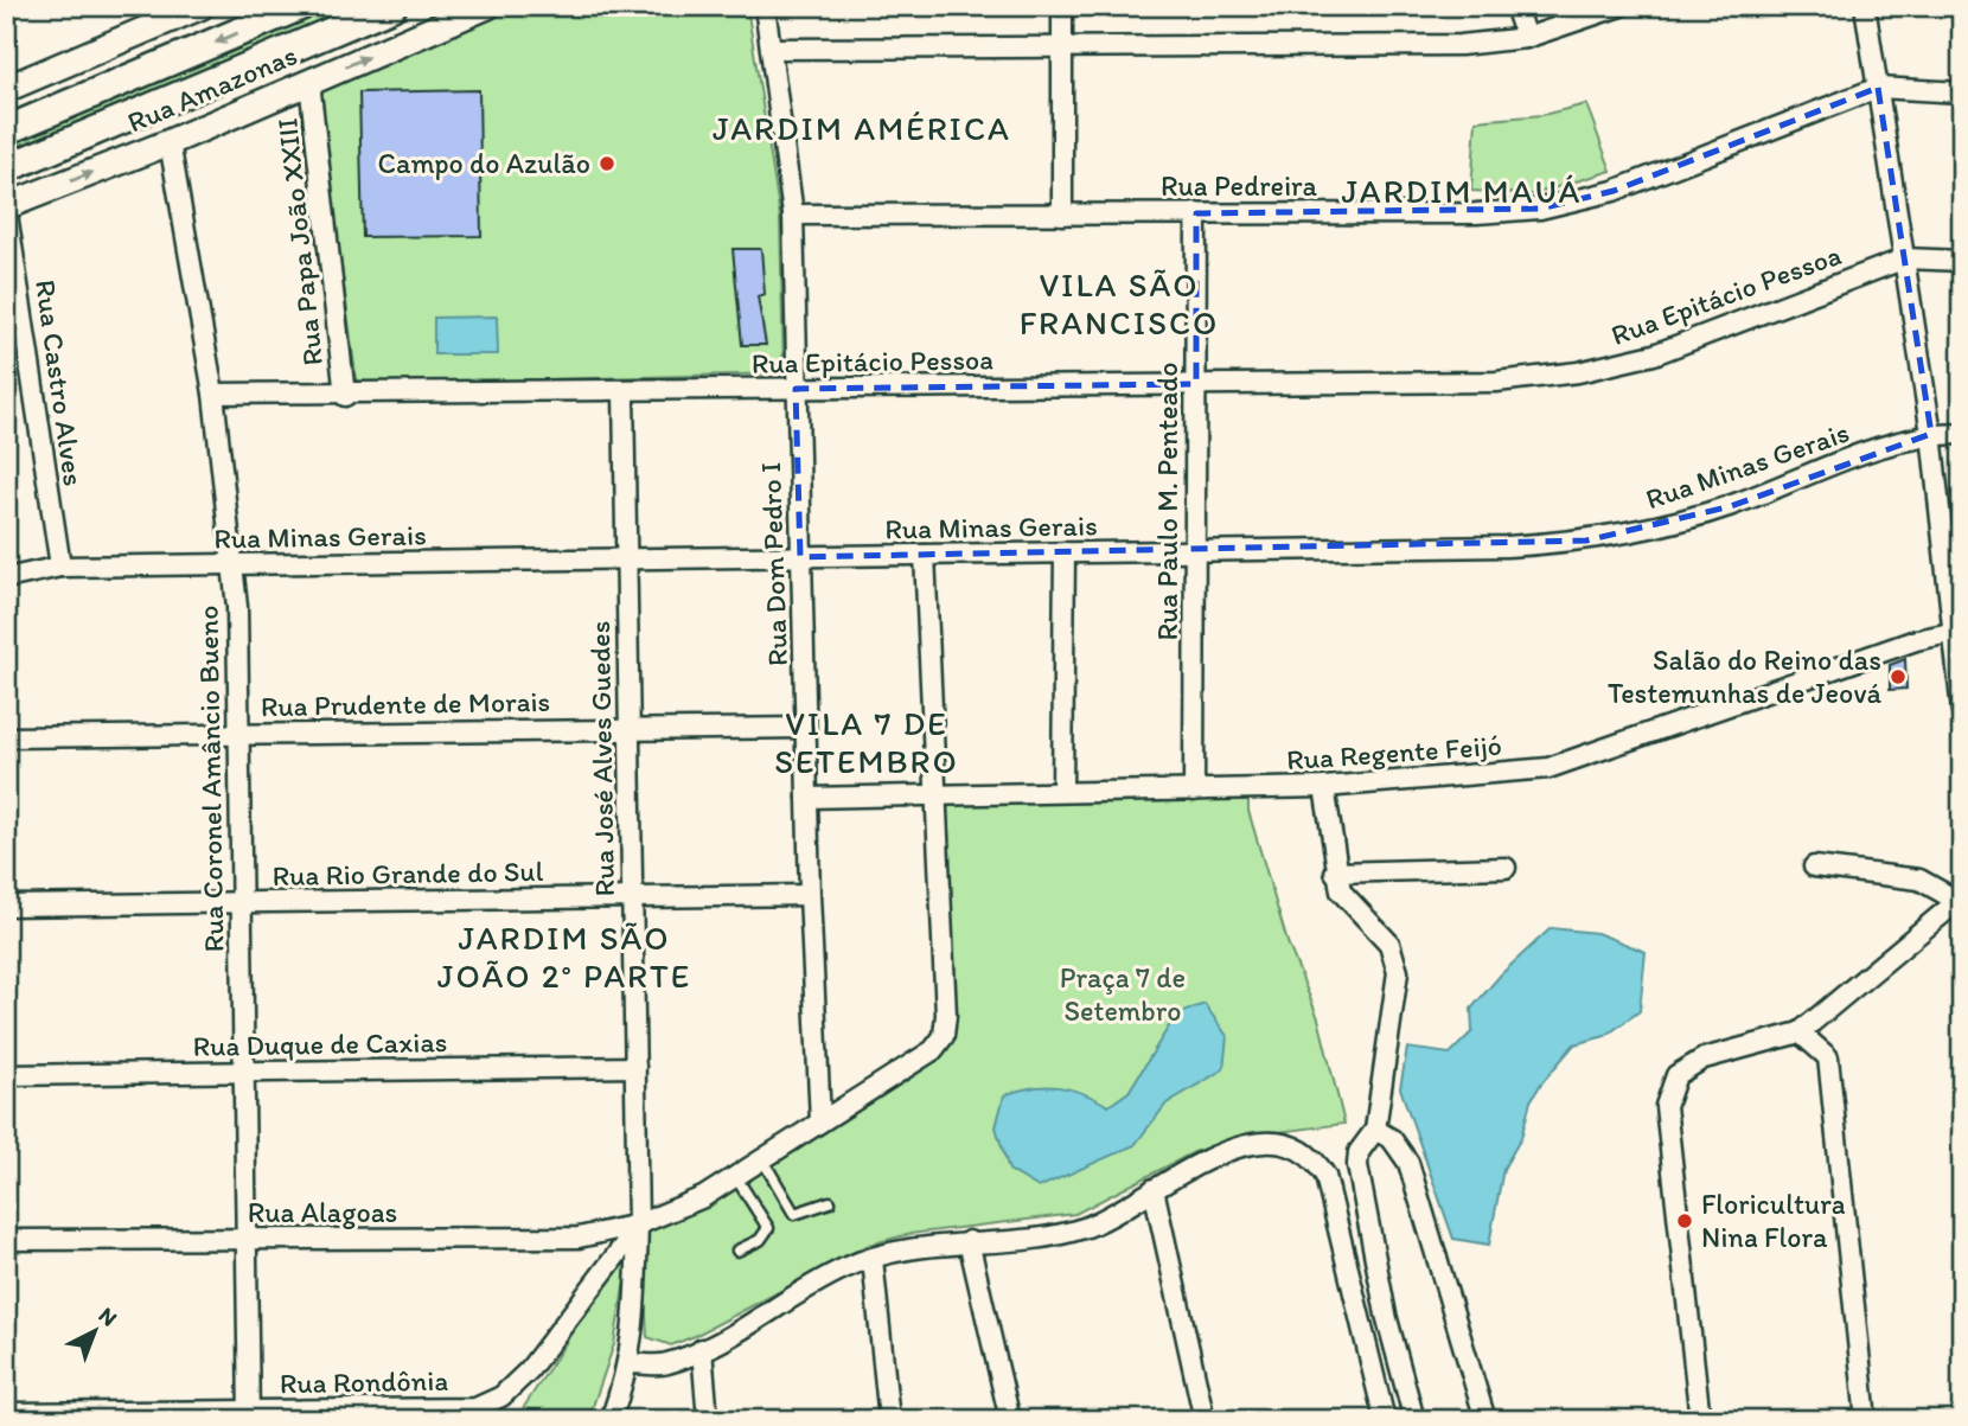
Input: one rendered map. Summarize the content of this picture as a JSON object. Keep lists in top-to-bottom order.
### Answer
{
  "streets": {
    "street": [
      "Rua Amazonas",
      "Rua Pedreira",
      "Rua Papa João XXIII",
      "Rua Epitácio Pessoa",
      "Rua Castro Alves",
      "Rua Minas Gerais",
      "Rua Paulo M. Penteado",
      "Rua Dom Pedro I",
      "Rua Prudente de Morais",
      "Rua Regente Feijó",
      "Rua José Alves Guedes",
      "Rua Coronel Amâncio Bueno",
      "Rua Rio Grande do Sul",
      "Rua Duque de Caxias",
      "Rua Alagoas",
      "Rua Rondônia"
    ]
  },
  "crossings": [
    ["Rua Amazonas", "Rua Papa João XXIII"],
    ["Rua Amazonas", "Rua Castro Alves"],
    ["Rua Amazonas", "Rua Coronel Amâncio Bueno"],
    ["Rua Pedreira", "Rua Paulo M. Penteado"],
    ["Rua Pedreira", "Rua Dom Pedro I"],
    ["Rua Papa João XXIII", "Rua Epitácio Pessoa"],
    ["Rua Epitácio Pessoa", "Rua Paulo M. Penteado"],
    ["Rua Epitácio Pessoa", "Rua Dom Pedro I"],
    ["Rua Epitácio Pessoa", "Rua José Alves Guedes"],
    ["Rua Epitácio Pessoa", "Rua Coronel Amâncio Bueno"],
    ["Rua Castro Alves", "Rua Minas Gerais"],
    ["Rua Minas Gerais", "Rua Paulo M. Penteado"],
    ["Rua Minas Gerais", "Rua Dom Pedro I"],
    ["Rua Minas Gerais", "Rua José Alves Guedes"],
    ["Rua Minas Gerais", "Rua Coronel Amâncio Bueno"],
    ["Rua Paulo M. Penteado", "Rua Regente Feijó"],
    ["Rua Dom Pedro I", "Rua Prudente de Morais"],
    ["Rua Dom Pedro I", "Rua Regente Feijó"],
    ["Rua Dom Pedro I", "Rua Rio Grande do Sul"],
    ["Rua Dom Pedro I", "Rua Alagoas"],
    ["Rua Prudente de Morais", "Rua José Alves Guedes"],
    ["Rua Prudente de Morais", "Rua Coronel Amâncio Bueno"],
    ["Rua Regente Feijó", "Rua Alagoas"],
    ["Rua José Alves Guedes", "Rua Rio Grande do Sul"],
    ["Rua José Alves Guedes", "Rua Duque de Caxias"],
    ["Rua José Alves Guedes", "Rua Alagoas"],
    ["Rua José Alves Guedes", "Rua Rondônia"],
    ["Rua Coronel Amâncio Bueno", "Rua Rio Grande do Sul"],
    ["Rua Coronel Amâncio Bueno", "Rua Duque de Caxias"],
    ["Rua Coronel Amâncio Bueno", "Rua Alagoas"],
    ["Rua Coronel Amâncio Bueno", "Rua Rondônia"],
    ["Rua Alagoas", "Rua Rondônia"]
  ],
  "districts": [
    "JARDIM AMÉRICA",
    "JARDIM MAUÁ",
    "VILA SÃO FRANCISCO",
    "VILA 7 DE SETEMBRO",
    "JARDIM SÃO JOÃO 2° PARTE"
  ],
  "parks": ["Praça 7 de Setembro"],
  "places": ["Campo do Azulão", "Salão do Reino das Testemunhas de Jeová", "Floricultura Nina Flora"],
  "north": "top right"
}
